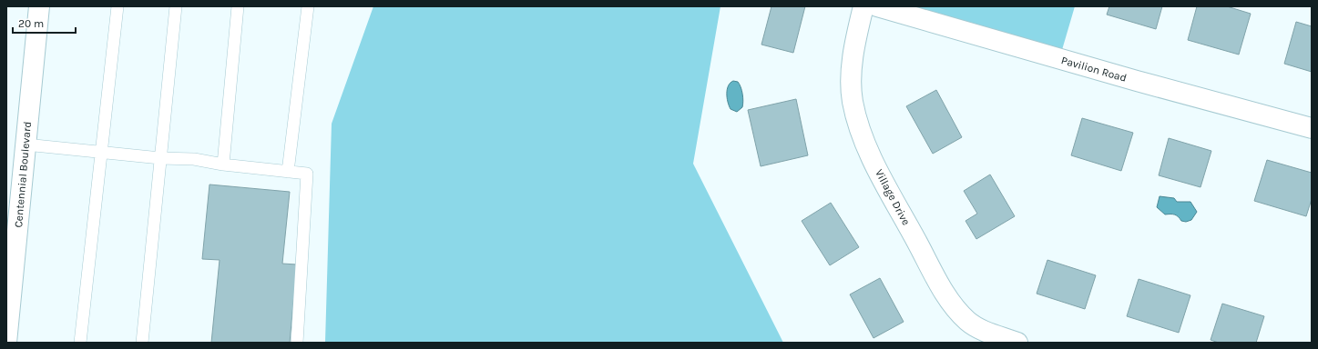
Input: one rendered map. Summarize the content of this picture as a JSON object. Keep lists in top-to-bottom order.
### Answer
{
  "streets": {
    "street": ["Pavilion Road", "Centennial Boulevard", "Village Drive"]
  },
  "scale_bar": "20 m"
}
